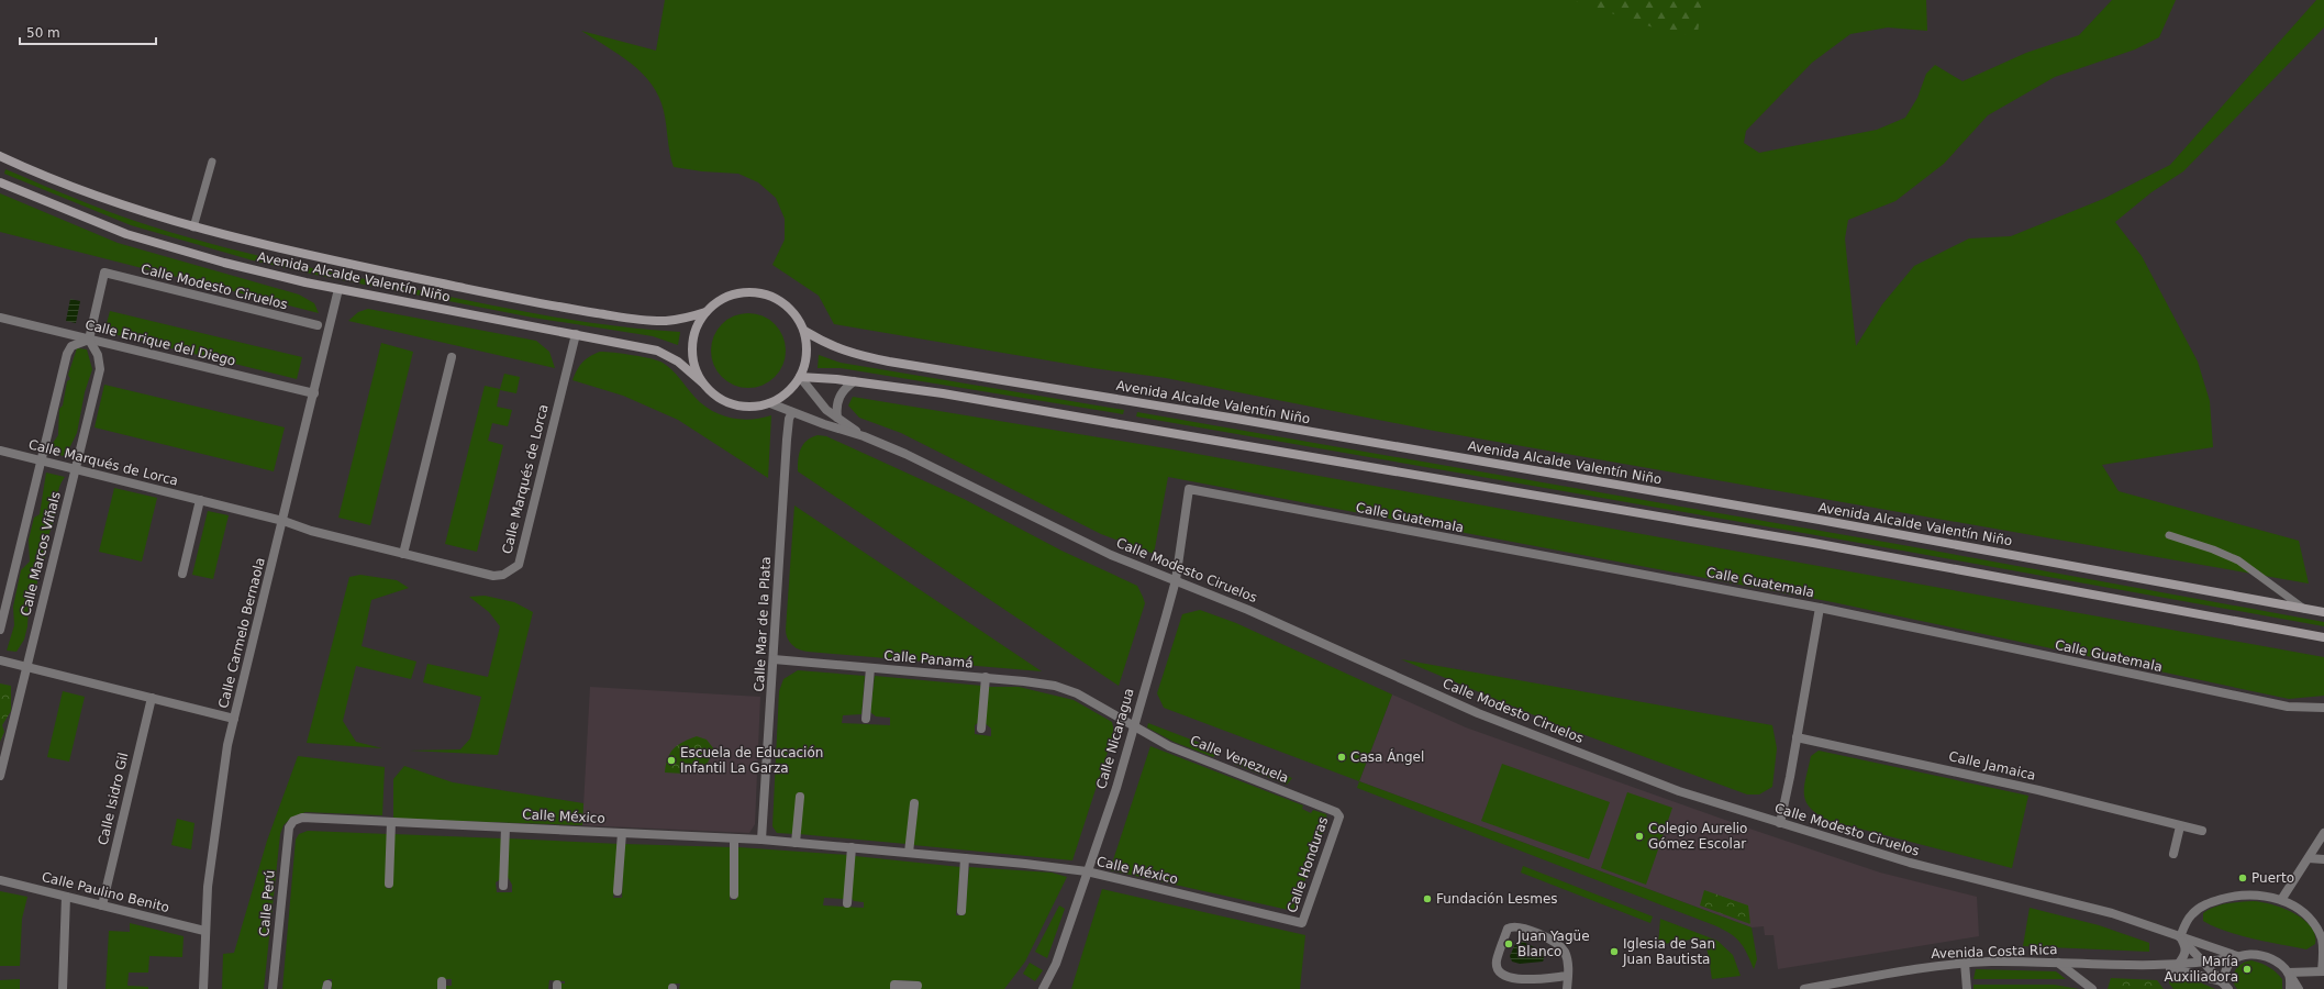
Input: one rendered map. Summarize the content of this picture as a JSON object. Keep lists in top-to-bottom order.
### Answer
{
  "streets": {
    "street": [
      "Avenida Alcalde Valentín Niño",
      "Calle Modesto Ciruelos",
      "Calle Enrique del Diego",
      "Calle Marqués de Lorca",
      "Calle Guatemala",
      "Calle Marcos Viñals",
      "Calle Mar de la Plata",
      "Calle Carmelo Bernaola",
      "Calle Panamá",
      "Calle Nicaragua",
      "Calle Venezuela",
      "Calle Jamaica",
      "Calle Isidro Gil",
      "Calle México",
      "Calle Honduras",
      "Calle Paulino Benito",
      "Calle Perú",
      "Avenida Costa Rica"
    ]
  },
  "crossings": [
    ["Avenida Alcalde Valentín Niño", "Calle Modesto Ciruelos"],
    ["Avenida Alcalde Valentín Niño", "Calle Marqués de Lorca"],
    ["Avenida Alcalde Valentín Niño", "Calle Carmelo Bernaola"],
    ["Calle Modesto Ciruelos", "Calle Enrique del Diego"],
    ["Calle Modesto Ciruelos", "Calle Marcos Viñals"],
    ["Calle Modesto Ciruelos", "Calle Mar de la Plata"],
    ["Calle Modesto Ciruelos", "Calle Nicaragua"],
    ["Calle Modesto Ciruelos", "Avenida Costa Rica"],
    ["Calle Enrique del Diego", "Calle Marcos Viñals"],
    ["Calle Enrique del Diego", "Calle Carmelo Bernaola"],
    ["Calle Marqués de Lorca", "Calle Marcos Viñals"],
    ["Calle Marqués de Lorca", "Calle Carmelo Bernaola"],
    ["Calle Guatemala", "Calle Nicaragua"],
    ["Calle Mar de la Plata", "Calle Panamá"],
    ["Calle Mar de la Plata", "Calle México"],
    ["Calle Carmelo Bernaola", "Calle Paulino Benito"],
    ["Calle Panamá", "Calle Nicaragua"],
    ["Calle Panamá", "Calle Venezuela"],
    ["Calle Nicaragua", "Calle Venezuela"],
    ["Calle Nicaragua", "Calle México"],
    ["Calle Venezuela", "Calle Honduras"],
    ["Calle Isidro Gil", "Calle Paulino Benito"],
    ["Calle México", "Calle Honduras"],
    ["Calle México", "Calle Perú"]
  ],
  "places": [
    "Casa Ángel",
    "Escuela de Educación Infantil La Garza",
    "Colegio Aurelio Gómez Escolar",
    "Puerto",
    "Fundación Lesmes",
    "Juan Yagüe Blanco",
    "Iglesia de San Juan Bautista",
    "María Auxiliadora"
  ],
  "scale_bar": "50 m"
}
